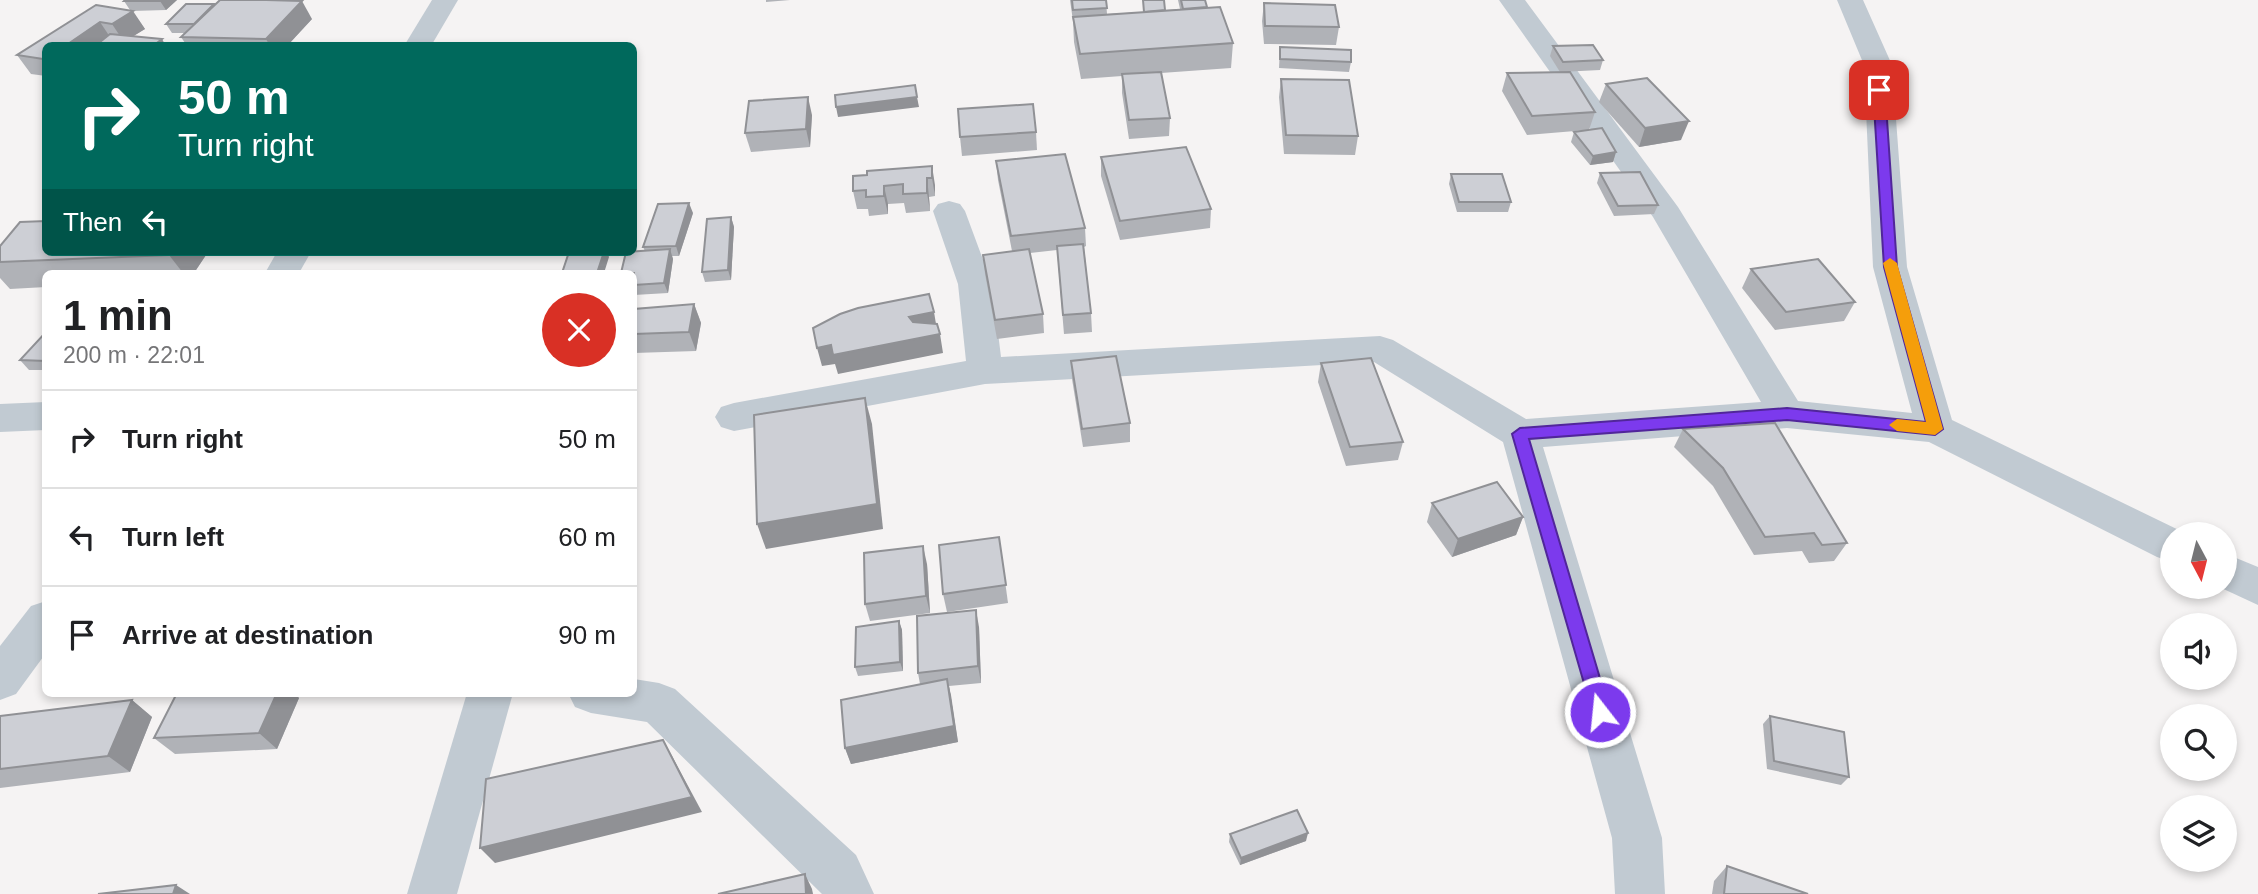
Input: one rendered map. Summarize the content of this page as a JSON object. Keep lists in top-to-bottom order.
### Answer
{
  "north": "bottom",
  "page": {
    "turn": ["50 m", "Turn right"],
    "then": "Then",
    "heading": ["1 min", "200 m · 22:01"],
    "list": [
      {
        "name": "Turn right",
        "value": "50 m"
      },
      {
        "name": "Turn left",
        "value": "60 m"
      },
      {
        "name": "Arrive at destination",
        "value": "90 m"
      }
    ]
  }
}
